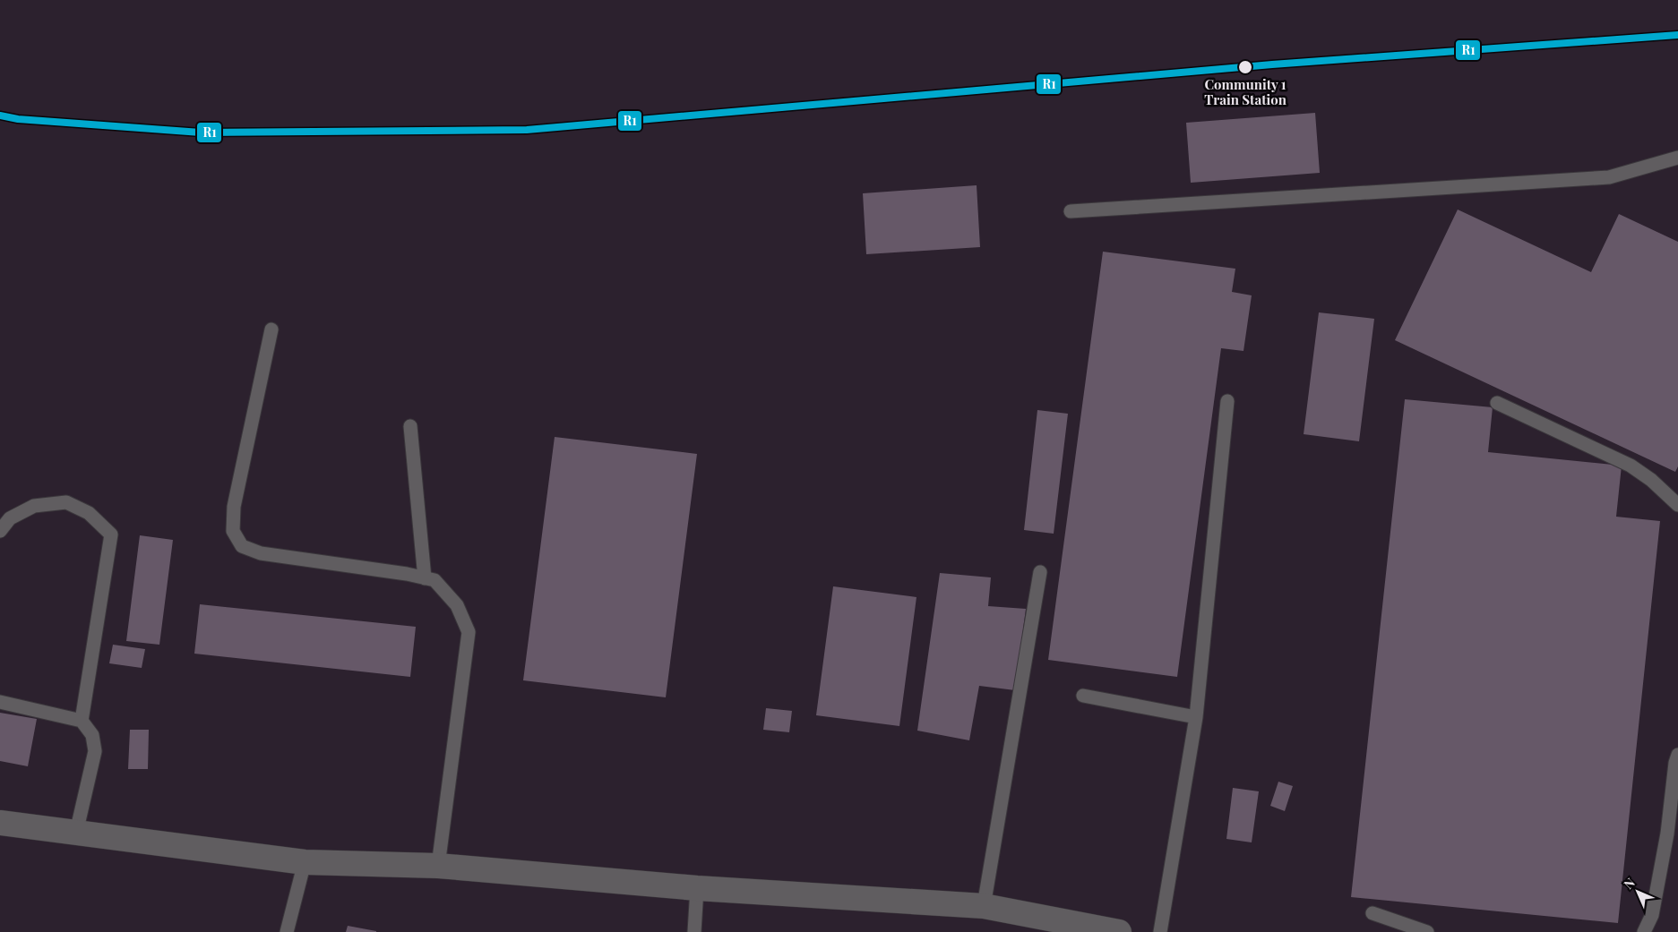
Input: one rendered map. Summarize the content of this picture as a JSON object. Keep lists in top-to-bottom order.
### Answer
{
  "places": ["Community 1 Train Station"],
  "lines": ["transit line R1"],
  "north": "top left"
}
